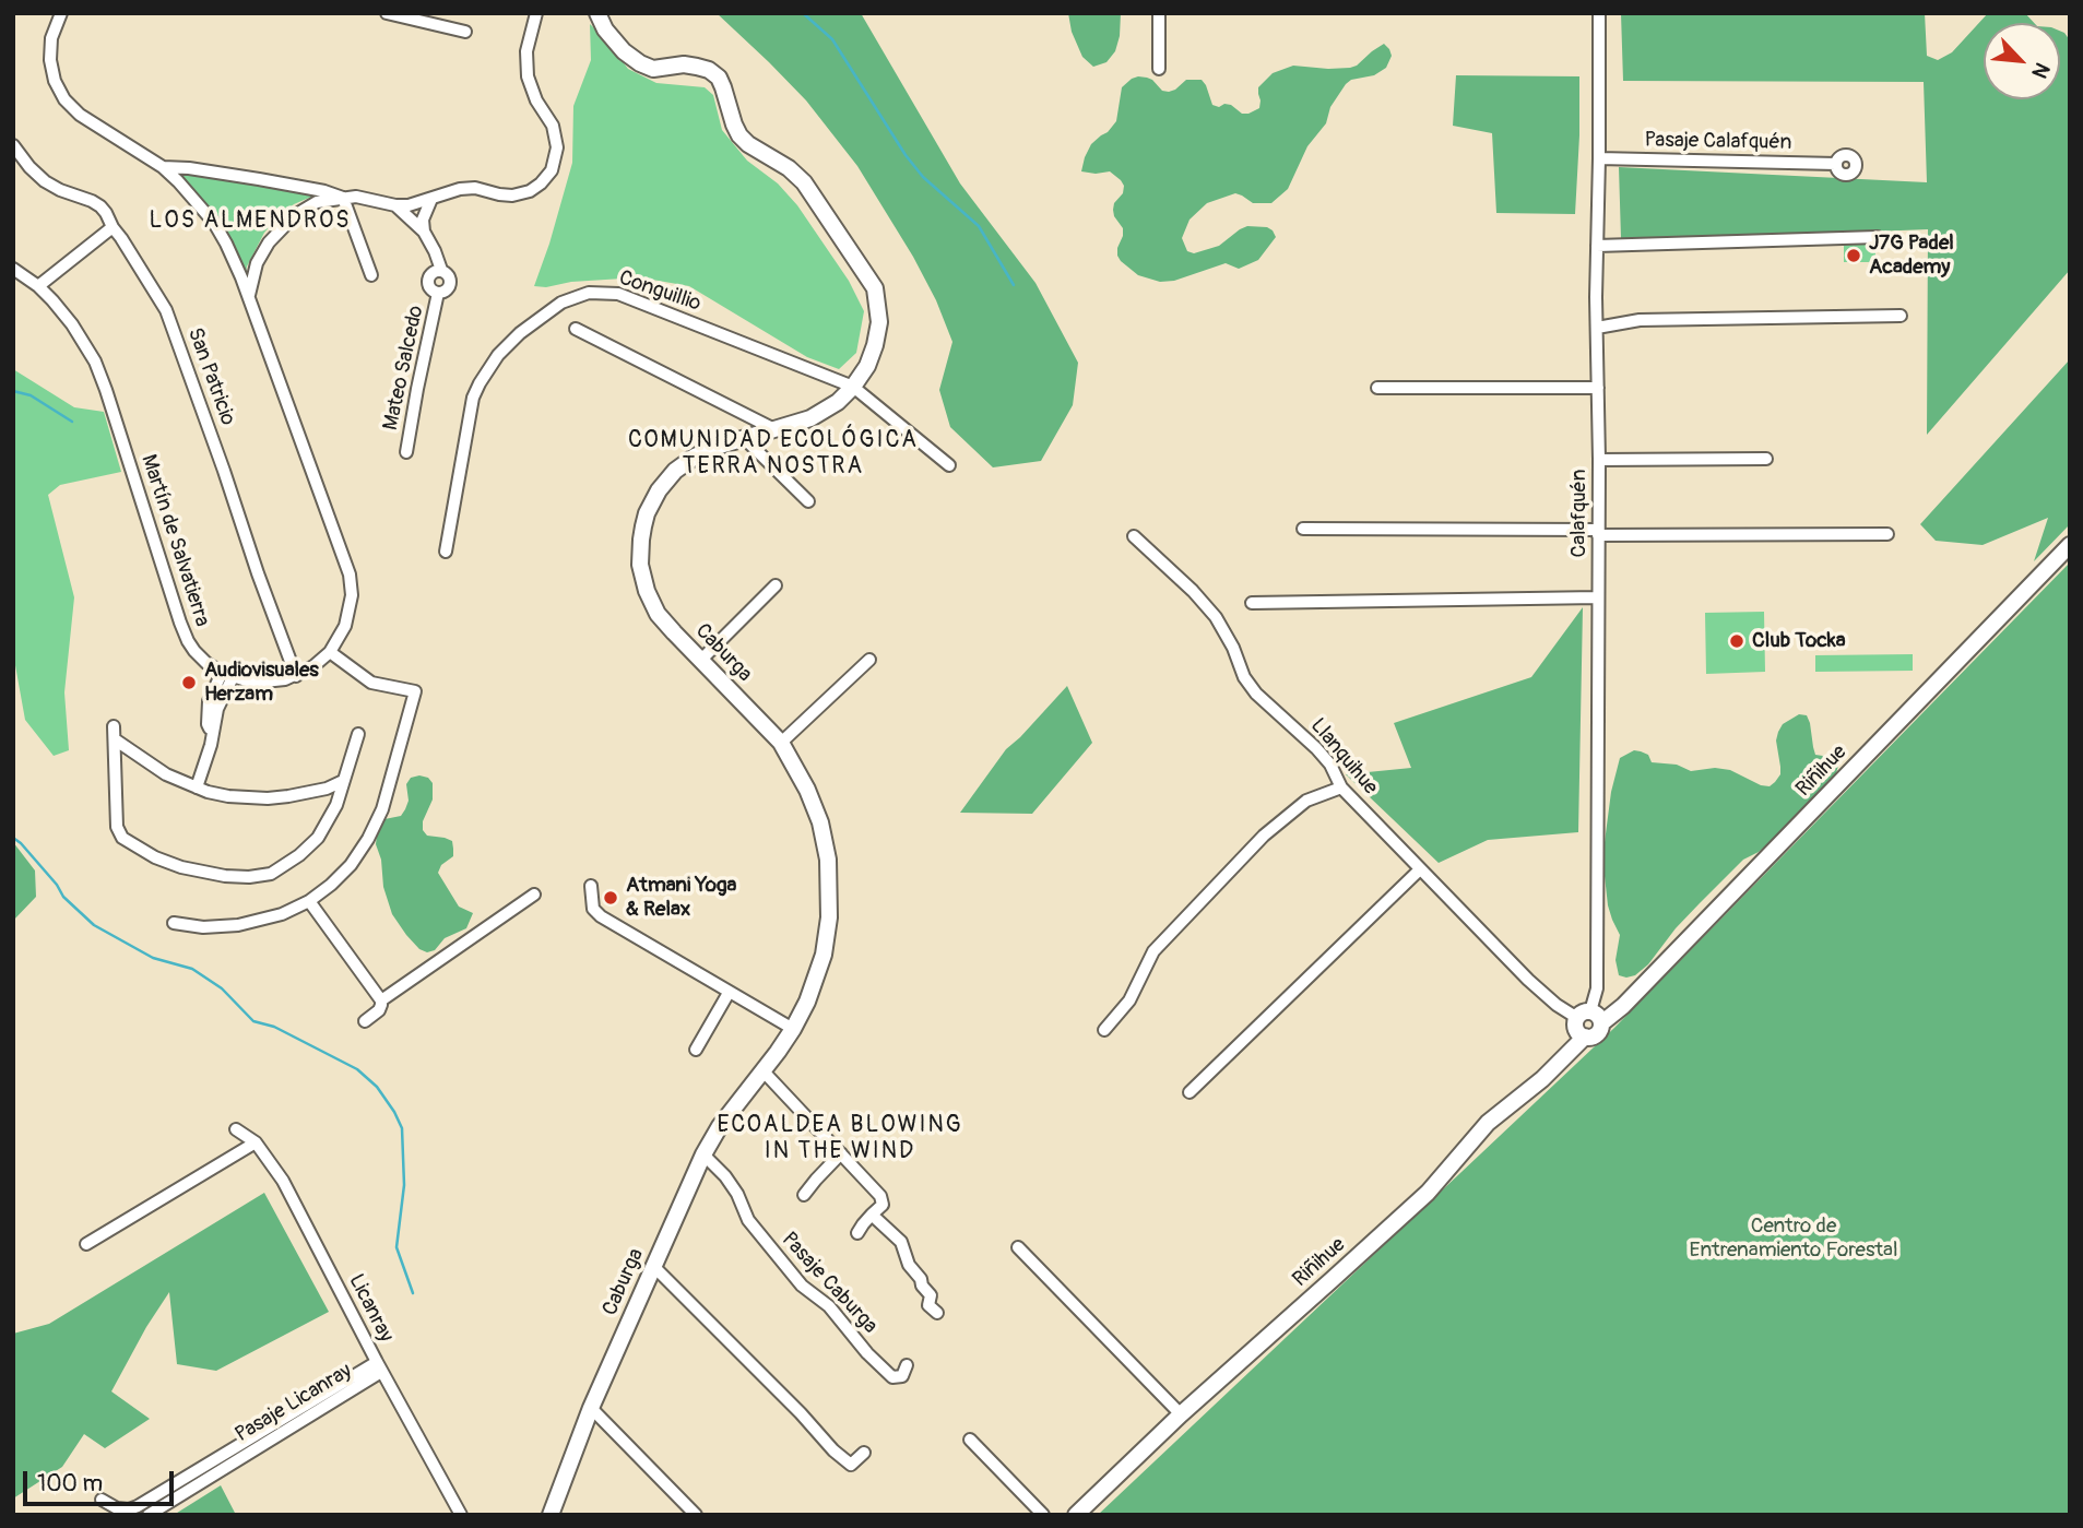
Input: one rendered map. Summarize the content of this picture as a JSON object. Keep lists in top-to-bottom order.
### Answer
{
  "streets": {
    "street": [
      "Pasaje Calafquén",
      "Conguillio",
      "Mateo Salcedo",
      "San Patricio",
      "Calafquén",
      "Martín de Salvatierra",
      "Caburga",
      "Llanquihue",
      "Riñihue",
      "Pasaje Caburga",
      "Licanray",
      "Pasaje Licanray"
    ]
  },
  "crossings": [
    ["Pasaje Calafquén", "Calafquén"],
    ["Conguillio", "Caburga"],
    ["Calafquén", "Llanquihue"],
    ["Calafquén", "Riñihue"],
    ["Caburga", "Pasaje Caburga"],
    ["Llanquihue", "Riñihue"],
    ["Licanray", "Pasaje Licanray"]
  ],
  "districts": ["LOS ALMENDROS", "COMUNIDAD ECOLÓGICA TERRA NOSTRA", "ECOALDEA BLOWING IN THE WIND"],
  "parks": ["Centro de Entrenamiento Forestal"],
  "places": [
    "J7G Padel Academy",
    "Club Tocka",
    "Audiovisuales Herzam",
    "Atmani Yoga & Relax"
  ],
  "scale_bar": "100 m",
  "north": "bottom right"
}
